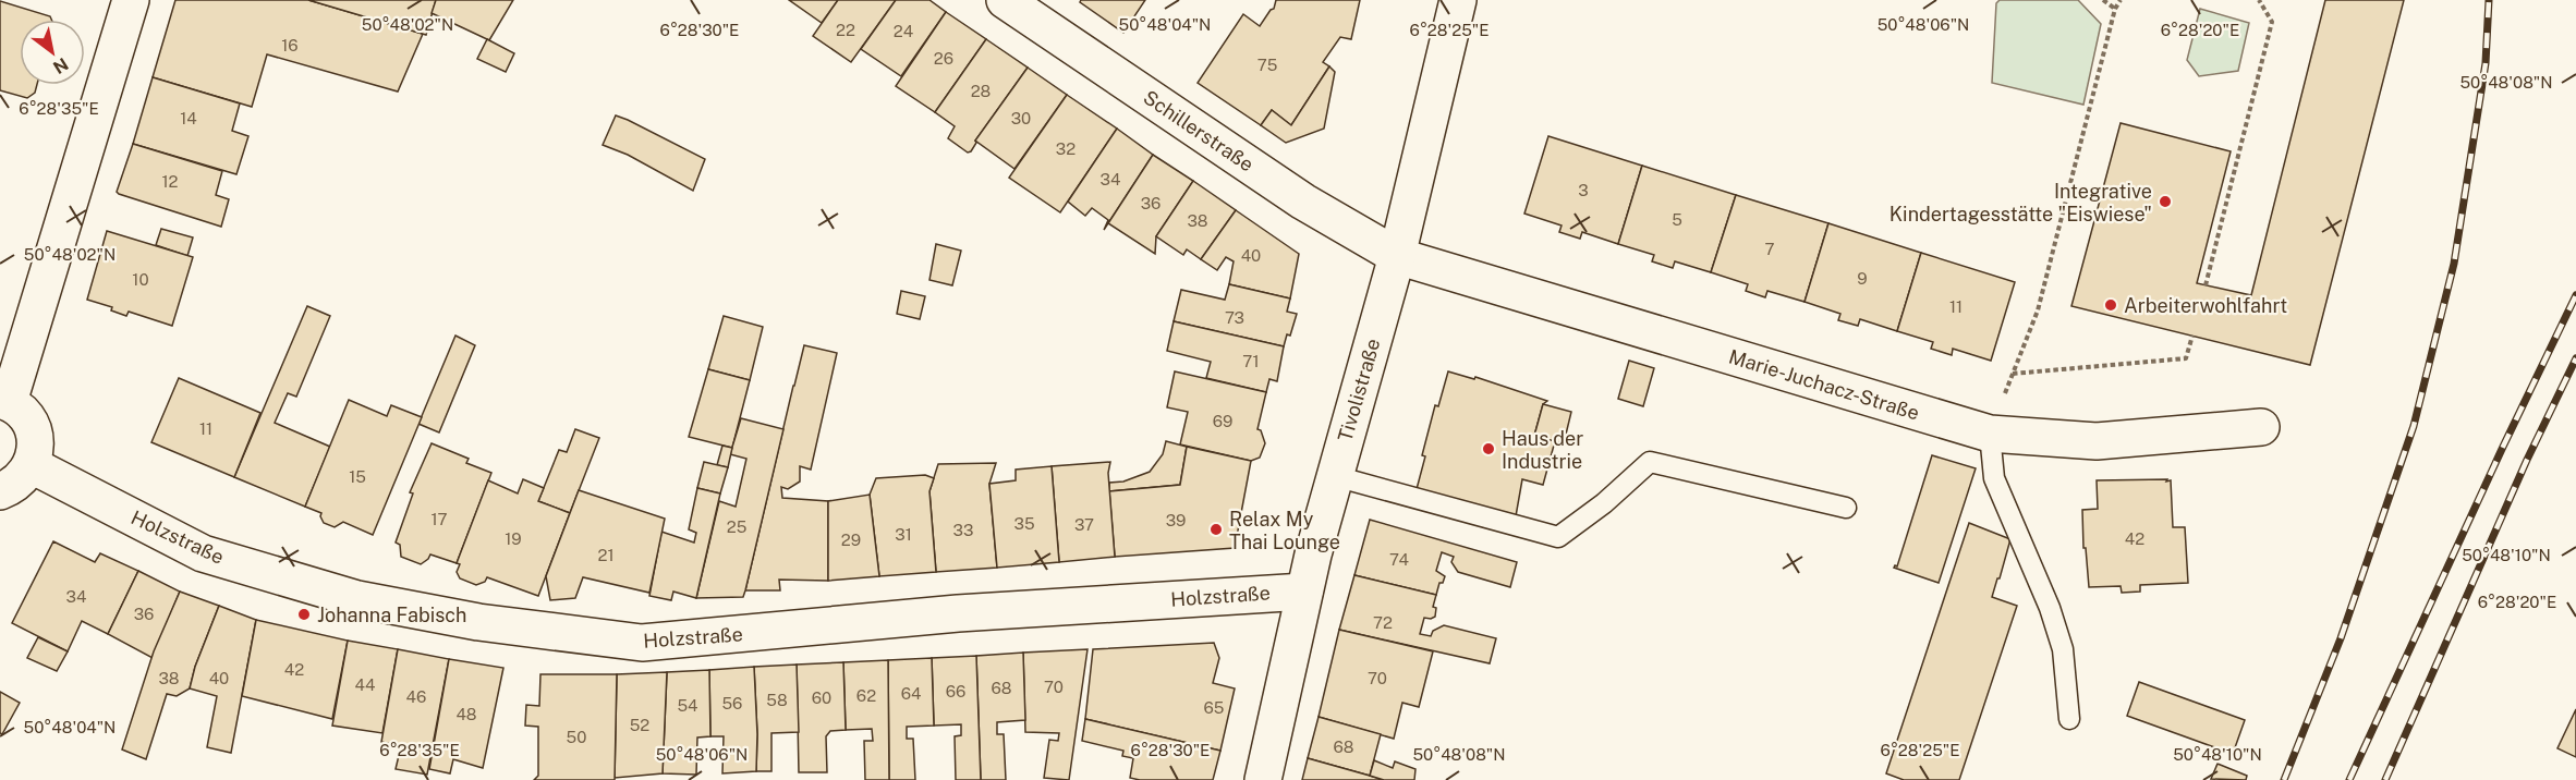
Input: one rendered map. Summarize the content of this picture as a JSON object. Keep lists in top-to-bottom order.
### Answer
{
  "streets": {
    "street": [
      "Schillerstraße",
      "Marie-Juchacz-Straße",
      "Tivolistraße",
      "Holzstraße"
    ]
  },
  "crossings": [
    ["Schillerstraße", "Marie-Juchacz-Straße"],
    ["Schillerstraße", "Tivolistraße"],
    ["Marie-Juchacz-Straße", "Tivolistraße"],
    ["Tivolistraße", "Holzstraße"]
  ],
  "places": [
    "Integrative Kindertagesstätte \"Eiswiese\"",
    "Arbeiterwohlfahrt",
    "Haus der Industrie",
    "Relax My Thai Lounge",
    "Johanna Fabisch"
  ],
  "house_numbers": [
    "22",
    "24",
    "16",
    "26",
    "75",
    "28",
    "14",
    "30",
    "32",
    "34",
    "12",
    "3",
    "36",
    "5",
    "38",
    "7",
    "40",
    "9",
    "10",
    "11",
    "73",
    "71",
    "69",
    "11",
    "15",
    "17",
    "39",
    "35",
    "37",
    "25",
    "33",
    "31",
    "19",
    "42",
    "29",
    "21",
    "74",
    "34",
    "36",
    "72",
    "42",
    "38",
    "40",
    "70",
    "44",
    "70",
    "68",
    "66",
    "64",
    "62",
    "46",
    "60",
    "58",
    "56",
    "54",
    "65",
    "48",
    "52",
    "50",
    "68"
  ],
  "north": "bottom right",
  "coordinates": [
    "50°48'06\"N",
    "50°48'02\"N",
    "50°48'04\"N",
    "6°28'20\"E",
    "6°28'30\"E",
    "6°28'25\"E",
    "50°48'08\"N",
    "6°28'35\"E",
    "50°48'10\"N"
  ]
}
